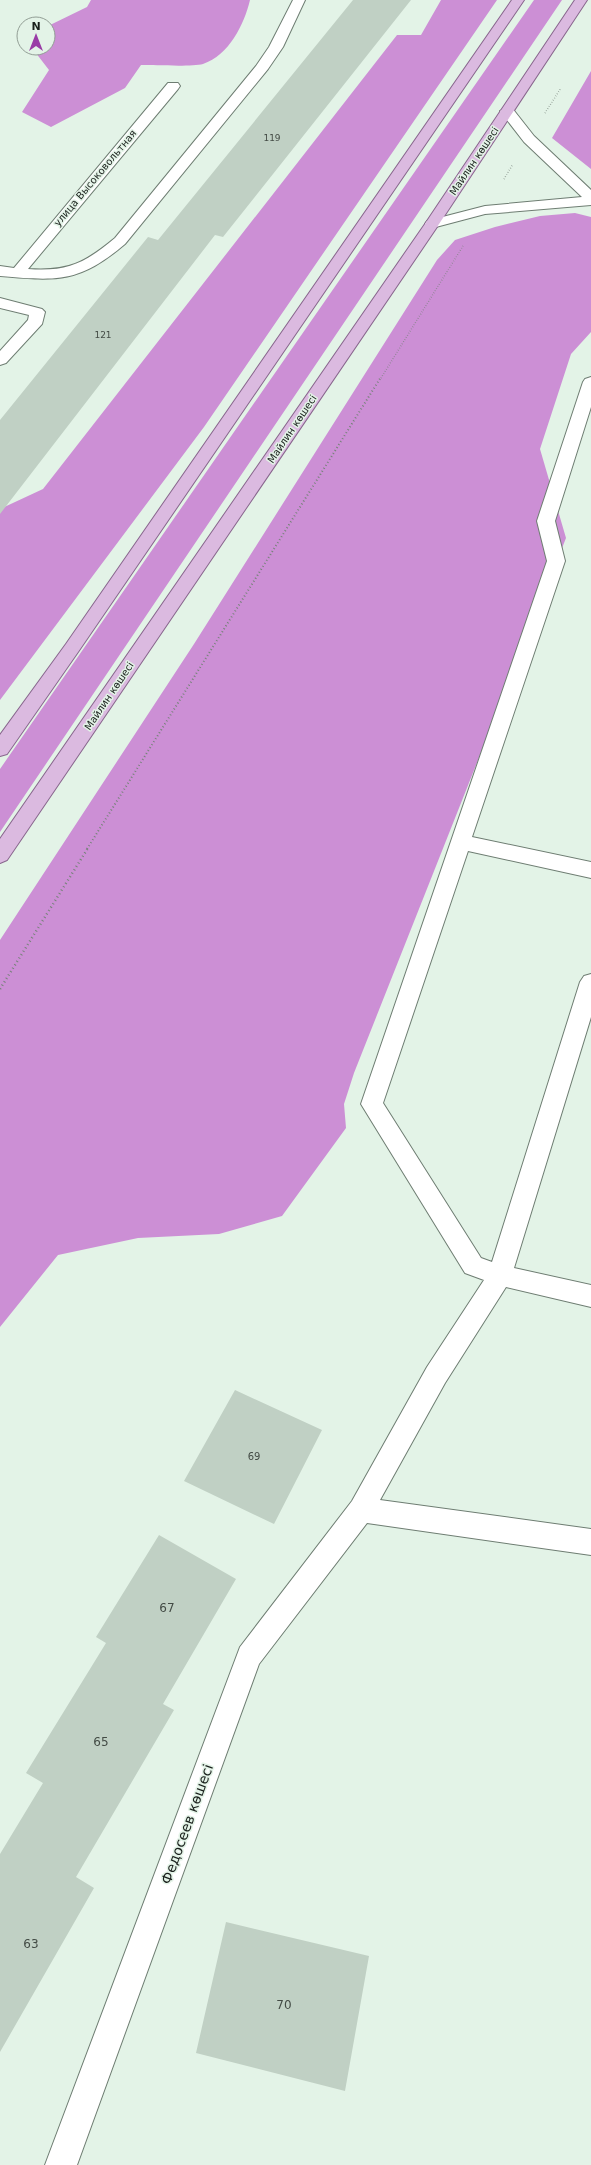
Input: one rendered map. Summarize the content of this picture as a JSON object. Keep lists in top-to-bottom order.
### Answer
{
  "streets": {
    "main road": ["Майлин көшесі"],
    "street": ["улица Высоковольтная", "Федосеев көшесі"]
  },
  "house_numbers": [
    "119",
    "121",
    "69",
    "67",
    "65",
    "63",
    "70"
  ],
  "north": "top"
}
